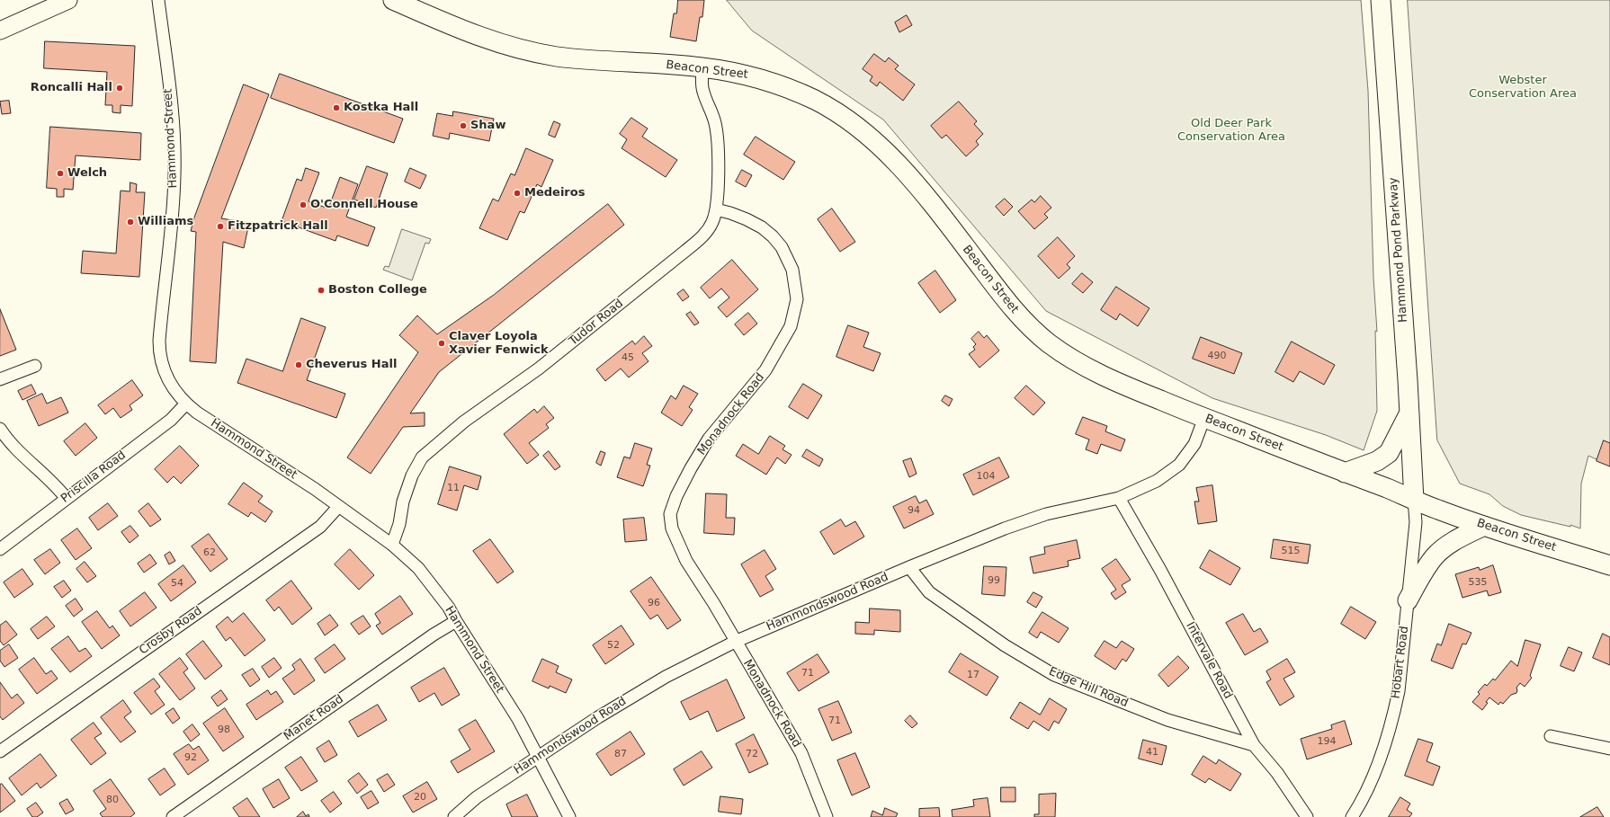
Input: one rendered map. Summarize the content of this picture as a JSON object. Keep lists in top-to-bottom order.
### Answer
{
  "streets": {
    "main road": ["Beacon Street", "Hammond Pond Parkway"],
    "street": [
      "Hammond Street",
      "Tudor Road",
      "Monadnock Road",
      "Priscilla Road",
      "Hammondswood Road",
      "Crosby Road",
      "Intervale Road",
      "Hobart Road",
      "Edge Hill Road",
      "Manet Road"
    ]
  },
  "crossings": [
    ["Beacon Street", "Hammond Pond Parkway"],
    ["Beacon Street", "Tudor Road"],
    ["Beacon Street", "Hammondswood Road"],
    ["Beacon Street", "Hobart Road"],
    ["Hammond Street", "Tudor Road"],
    ["Hammond Street", "Priscilla Road"],
    ["Hammond Street", "Hammondswood Road"],
    ["Hammond Street", "Crosby Road"],
    ["Hammond Street", "Manet Road"],
    ["Hammond Pond Parkway", "Hobart Road"],
    ["Tudor Road", "Monadnock Road"],
    ["Monadnock Road", "Hammondswood Road"],
    ["Hammondswood Road", "Intervale Road"],
    ["Hammondswood Road", "Edge Hill Road"],
    ["Intervale Road", "Edge Hill Road"]
  ],
  "parks": ["Webster Conservation Area", "Old Deer Park Conservation Area"],
  "places": [
    "Roncalli Hall",
    "Kostka Hall",
    "Shaw",
    "Welch",
    "Medeiros",
    "O'Connell House",
    "Williams",
    "Fitzpatrick Hall",
    "Boston College",
    "Claver Loyola Xavier Fenwick",
    "Cheverus Hall"
  ],
  "house_numbers": [
    "490",
    "45",
    "104",
    "11",
    "94",
    "515",
    "62",
    "99",
    "535",
    "54",
    "96",
    "52",
    "71",
    "17",
    "71",
    "98",
    "194",
    "41",
    "87",
    "72",
    "92",
    "20",
    "80"
  ]
}
